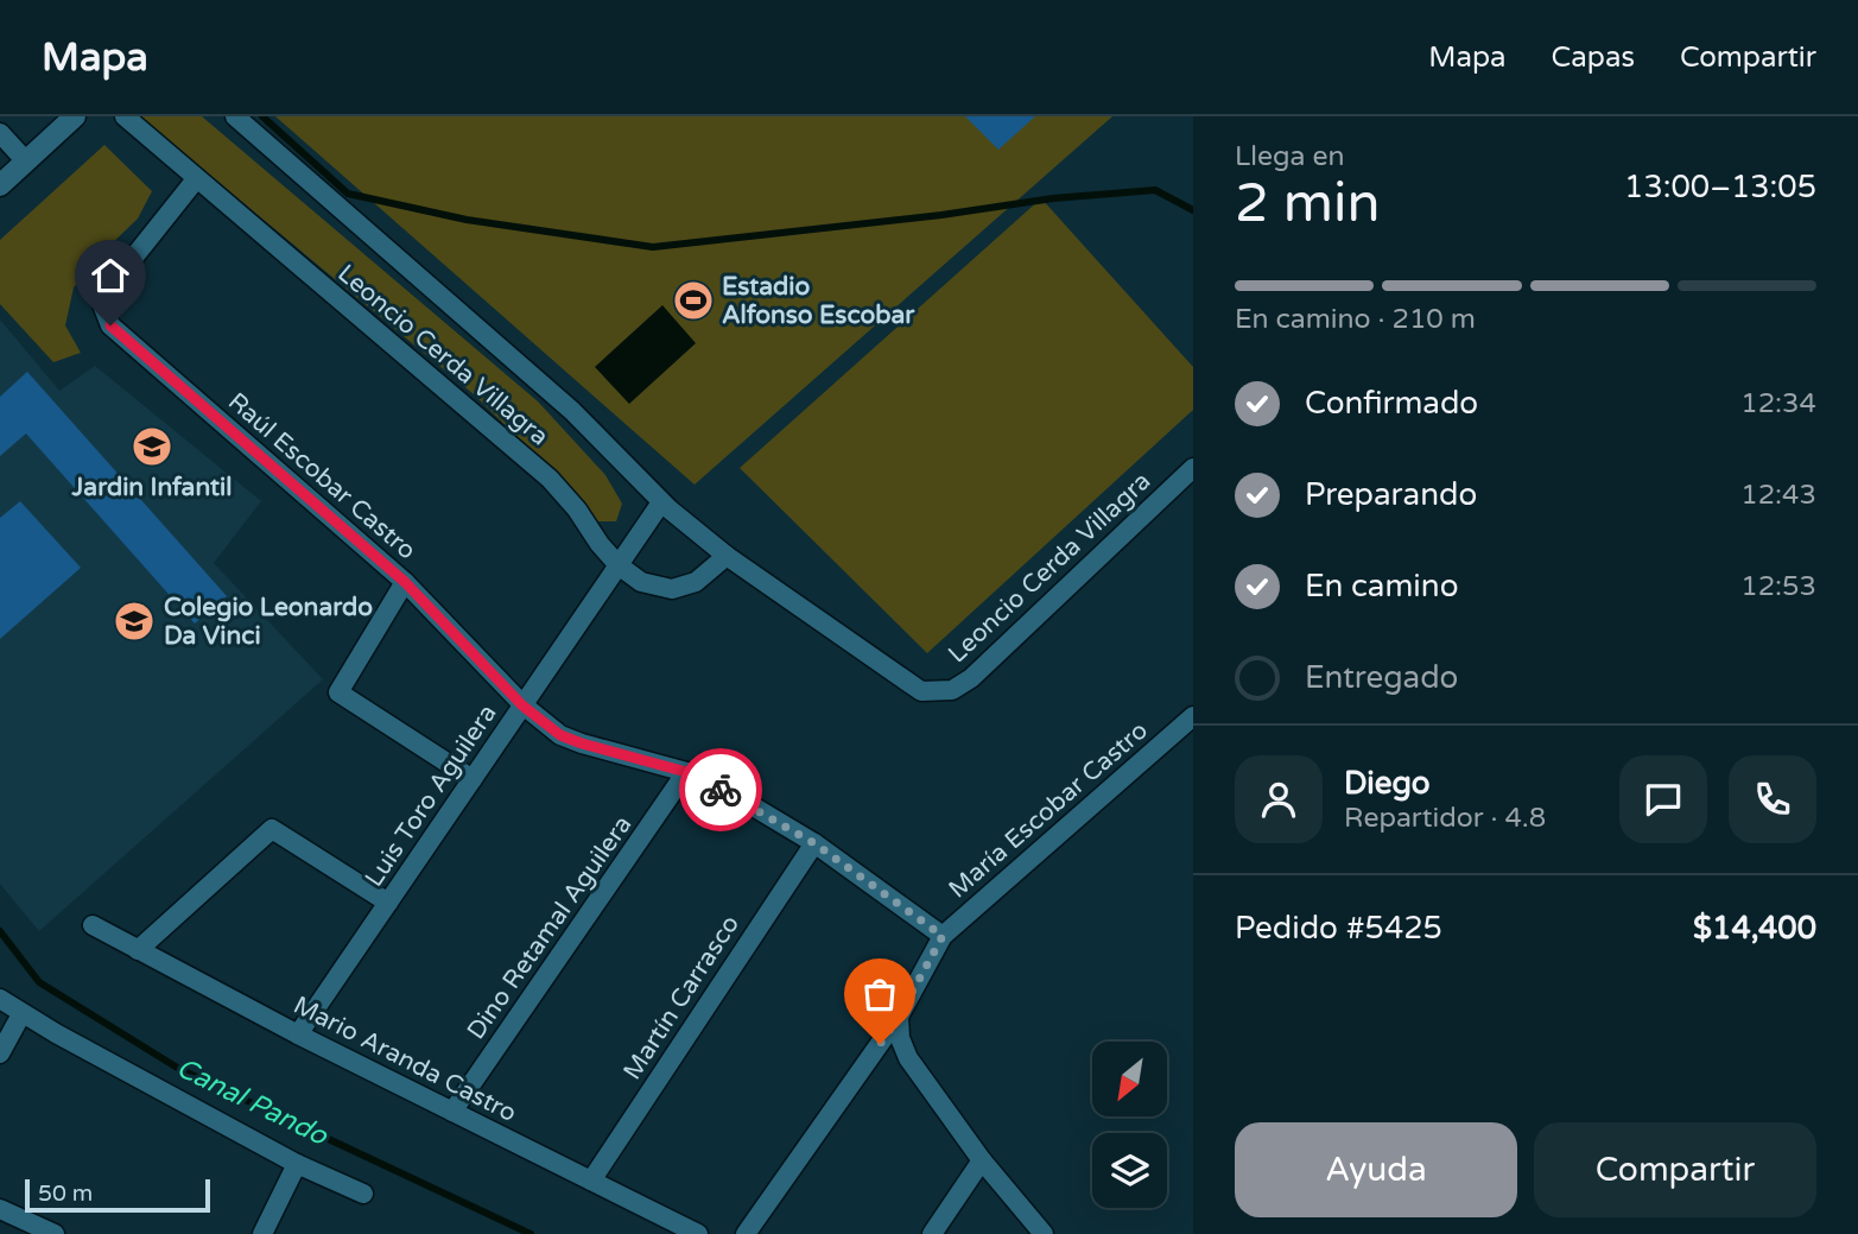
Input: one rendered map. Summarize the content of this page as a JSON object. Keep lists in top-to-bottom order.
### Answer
{
  "streets": {
    "street": [
      "Leoncio Cerda Villagra",
      "Raúl Escobar Castro",
      "Luis Toro Aguilera",
      "María Escobar Castro",
      "Dino Retamal Aguilera",
      "Martín Carrasco",
      "Mario Aranda Castro"
    ]
  },
  "crossings": [
    ["Leoncio Cerda Villagra", "Raúl Escobar Castro"],
    ["Leoncio Cerda Villagra", "Luis Toro Aguilera"],
    ["Raúl Escobar Castro", "Luis Toro Aguilera"],
    ["Raúl Escobar Castro", "María Escobar Castro"],
    ["Raúl Escobar Castro", "Dino Retamal Aguilera"],
    ["Raúl Escobar Castro", "Martín Carrasco"],
    ["Luis Toro Aguilera", "Mario Aranda Castro"],
    ["Dino Retamal Aguilera", "Mario Aranda Castro"],
    ["Martín Carrasco", "Mario Aranda Castro"]
  ],
  "water": ["Canal Pando"],
  "places": {
    "sports": ["Estadio Alfonso Escobar"],
    "school or university": ["Jardin Infantil", "Colegio Leonardo Da Vinci"]
  },
  "scale_bar": "50 m",
  "north": "bottom left",
  "page": {
    "header": "Mapa",
    "nav": ["Mapa", "Capas", "Compartir"],
    "heading": ["2 min", "Llega en", "13:00–13:05"],
    "panel": [
      "Diego",
      "Repartidor · 4.8",
      "Pedido #5425",
      "$14,400"
    ],
    "bar": "En camino · 210 m",
    "list": [
      ["Confirmado", "12:34"],
      ["Preparando", "12:43"],
      ["En camino", "12:53"],
      "Entregado"
    ],
    "buttons": ["Ayuda", "Compartir"],
    "scale": "50 m"
  }
}
